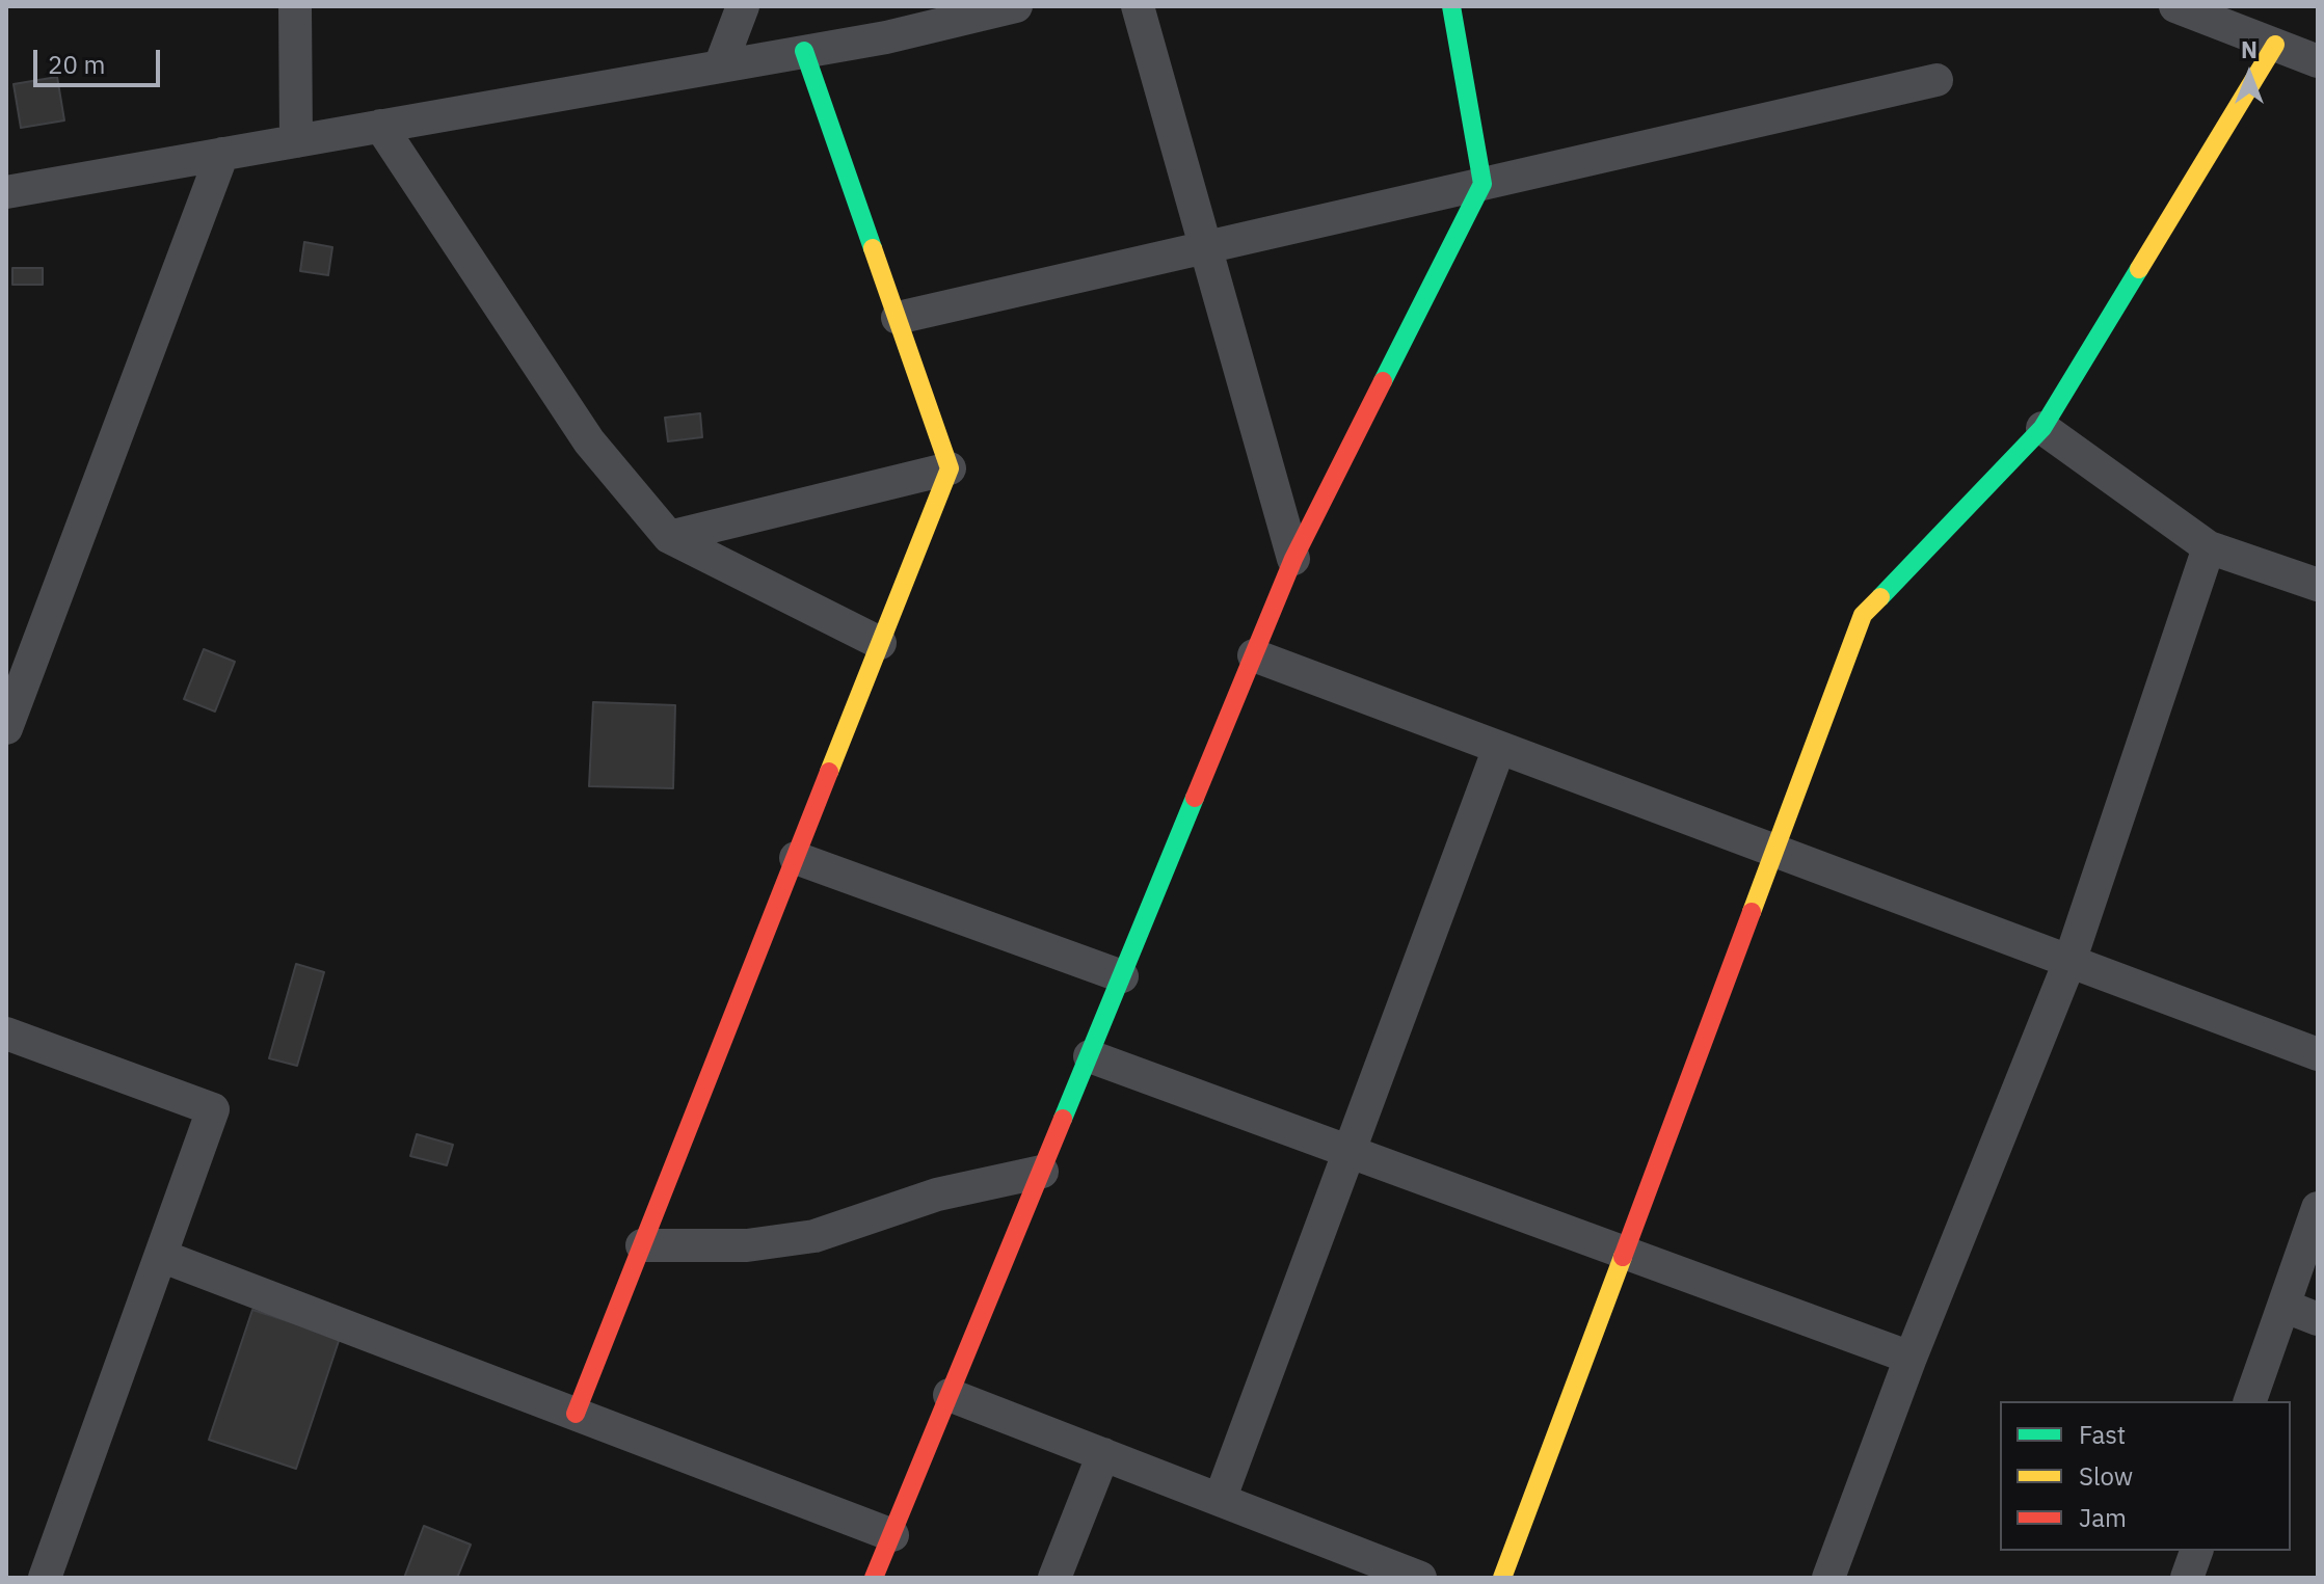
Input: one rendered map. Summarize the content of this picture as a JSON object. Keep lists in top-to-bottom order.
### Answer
{
  "legend": ["Fast", "Slow", "Jam"],
  "scale_bar": "20 m",
  "north": "top"
}
